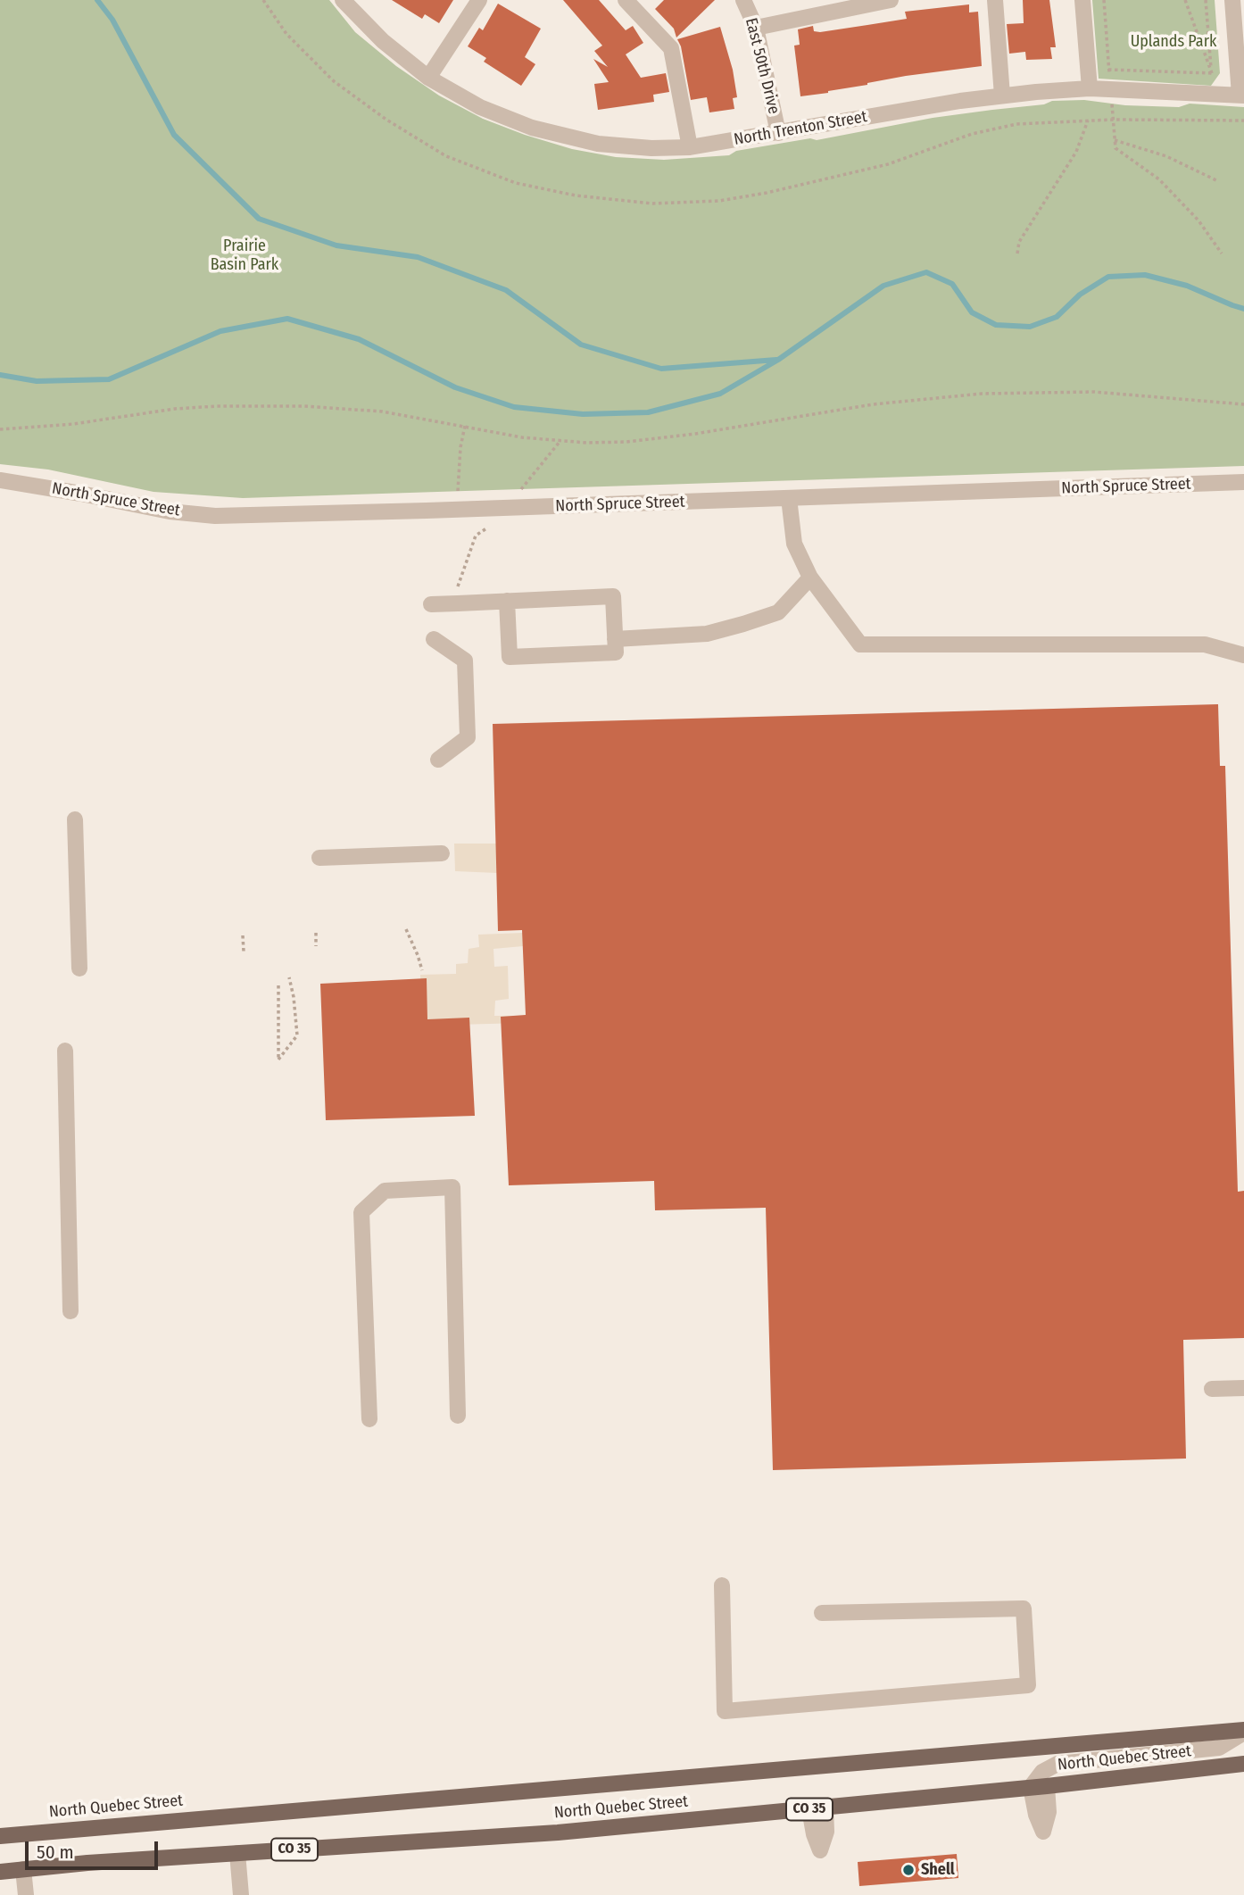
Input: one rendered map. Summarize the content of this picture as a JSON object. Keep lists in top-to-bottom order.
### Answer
{
  "streets": {
    "main road": ["North Quebec Street", "CO 35"],
    "street": ["East 50th Drive", "North Trenton Street", "North Spruce Street"]
  },
  "crossings": [
    ["East 50th Drive", "North Trenton Street"]
  ],
  "parks": ["Uplands Park", "Prairie Basin Park"],
  "places": ["Shell"],
  "scale_bar": "50 m"
}
